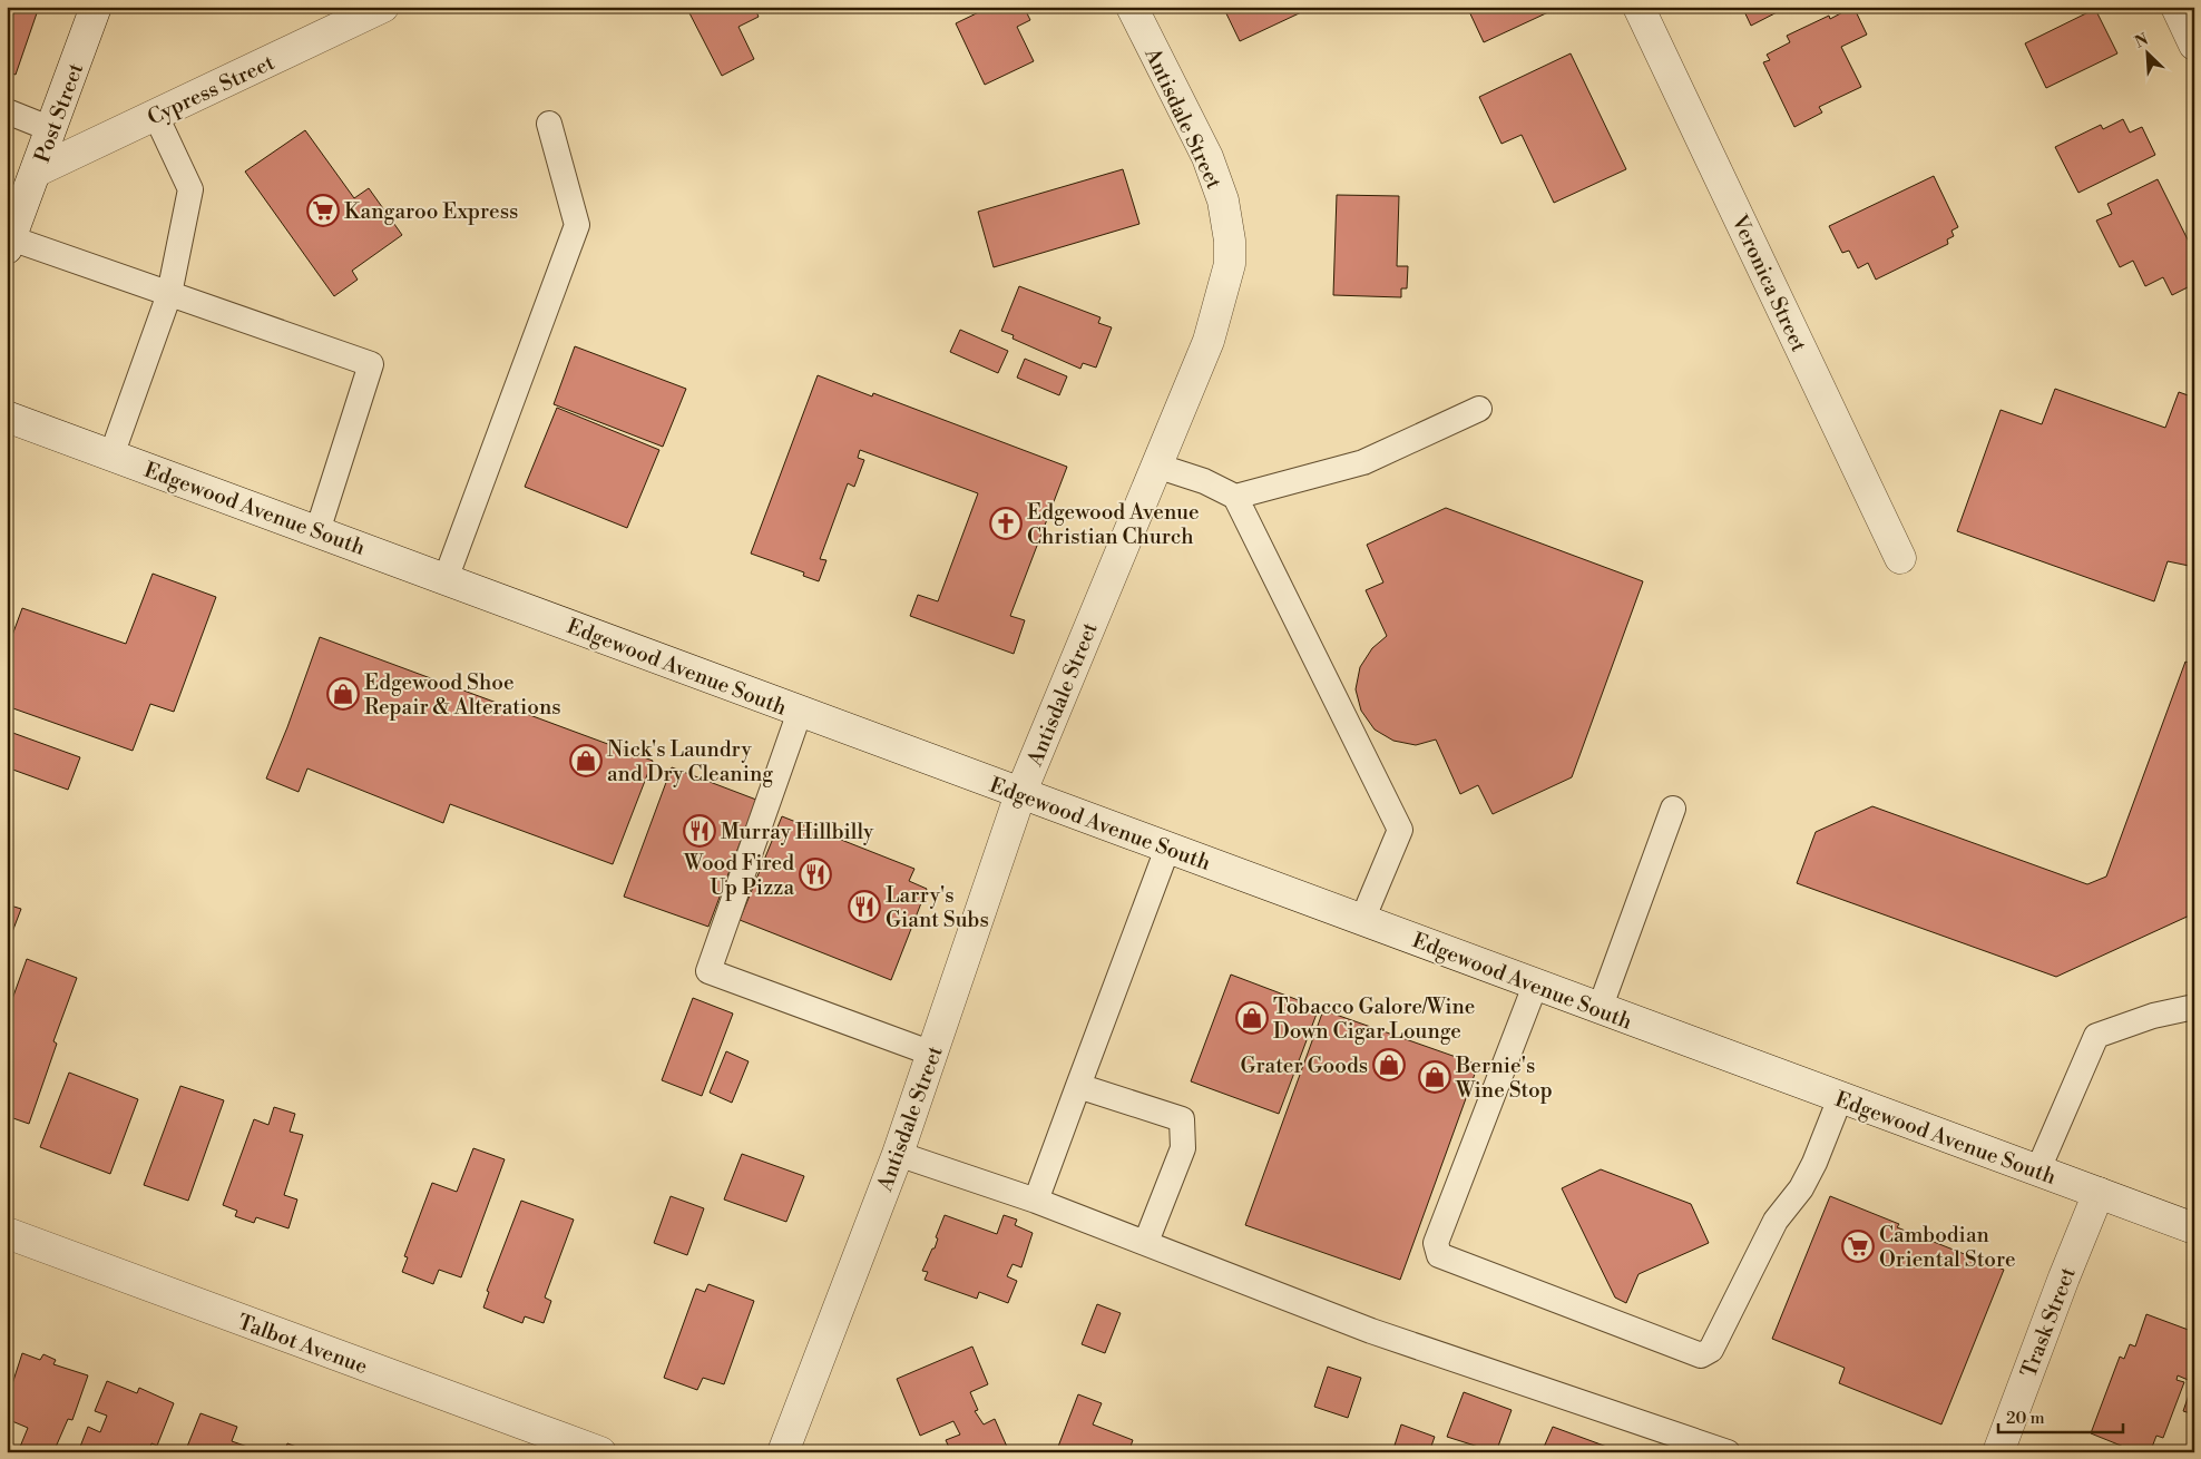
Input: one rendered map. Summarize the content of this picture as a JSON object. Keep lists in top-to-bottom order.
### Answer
{
  "streets": {
    "street": [
      "Cypress Street",
      "Post Street",
      "Antisdale Street",
      "Veronica Street",
      "Edgewood Avenue South",
      "Trask Street",
      "Talbot Avenue"
    ]
  },
  "crossings": [
    ["Cypress Street", "Post Street"],
    ["Antisdale Street", "Edgewood Avenue South"],
    ["Edgewood Avenue South", "Trask Street"]
  ],
  "places": {
    "supermarket": ["Kangaroo Express", "Cambodian Oriental Store"],
    "church": ["Edgewood Avenue Christian Church"],
    "shop": [
      "Edgewood Shoe Repair & Alterations",
      "Nick's Laundry and Dry Cleaning",
      "Tobacco Galore/Wine Down Cigar Lounge",
      "Grater Goods",
      "Bernie's Wine Stop"
    ],
    "restaurant": ["Murray Hillbilly", "Wood Fired Up Pizza", "Larry's Giant Subs"]
  },
  "scale_bar": "20 m",
  "north": "top left"
}
